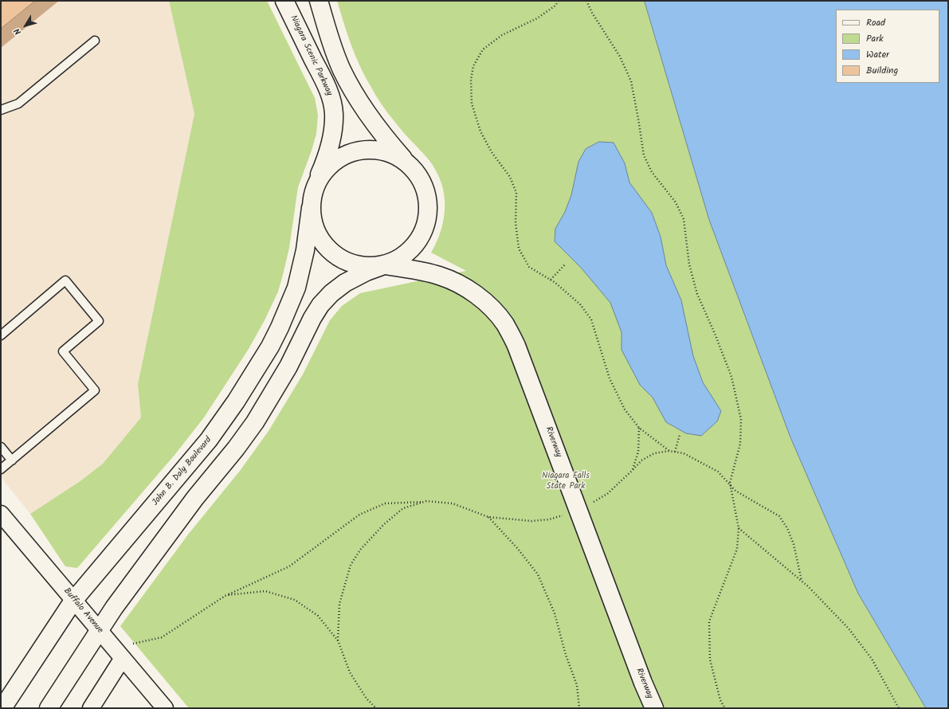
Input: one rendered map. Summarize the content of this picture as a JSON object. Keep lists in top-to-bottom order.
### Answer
{
  "streets": {
    "main road": ["Niagara Scenic Parkway", "Riverway", "John B. Daly Boulevard"],
    "street": ["Buffalo Avenue"]
  },
  "crossings": [
    ["Niagara Scenic Parkway", "John B. Daly Boulevard"],
    ["John B. Daly Boulevard", "Buffalo Avenue"]
  ],
  "parks": ["Niagara Falls State Park"],
  "legend": [
    "Road",
    "Park",
    "Water",
    "Building"
  ],
  "north": "bottom left"
}
